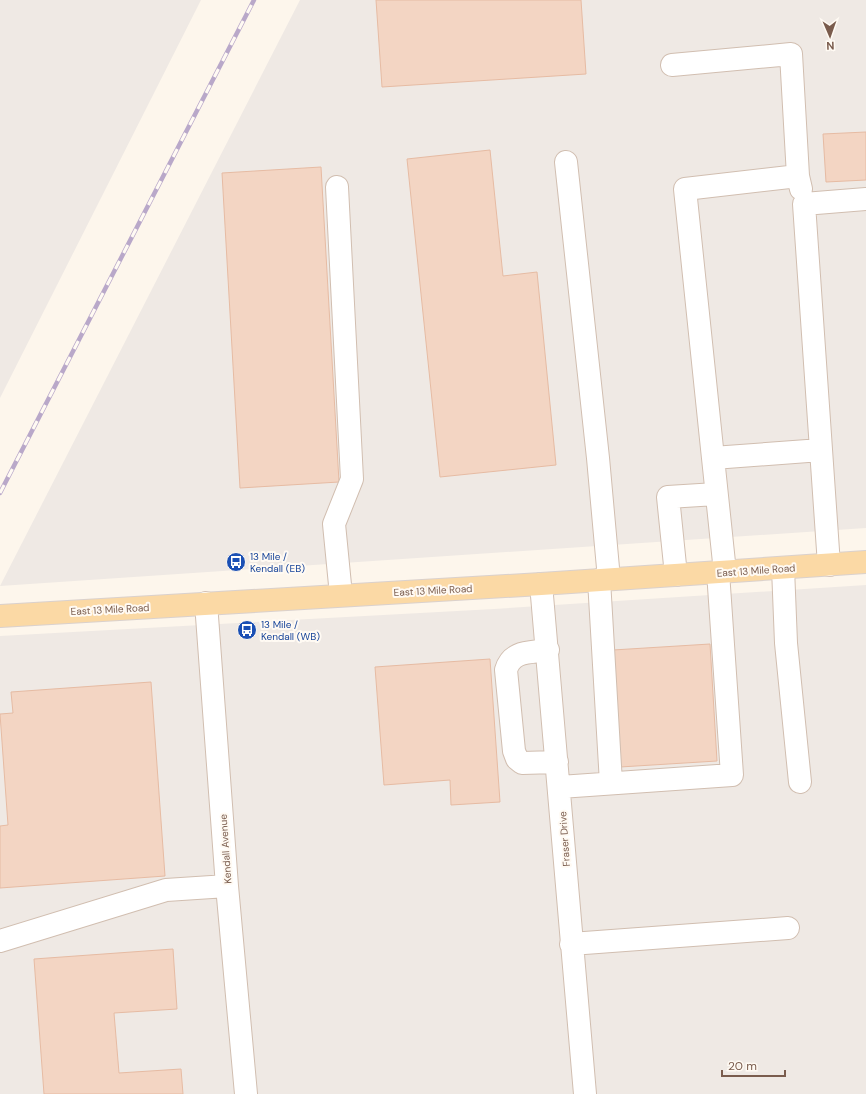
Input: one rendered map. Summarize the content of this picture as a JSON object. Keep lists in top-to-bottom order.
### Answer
{
  "streets": {
    "main road": ["East 13 Mile Road"],
    "street": ["Fraser Drive", "Kendall Avenue"]
  },
  "crossings": [
    ["East 13 Mile Road", "Fraser Drive"],
    ["East 13 Mile Road", "Kendall Avenue"]
  ],
  "places": {
    "bus stop": ["13 Mile / Kendall (EB)", "13 Mile / Kendall (WB)"]
  },
  "scale_bar": "20 m",
  "north": "bottom"
}
